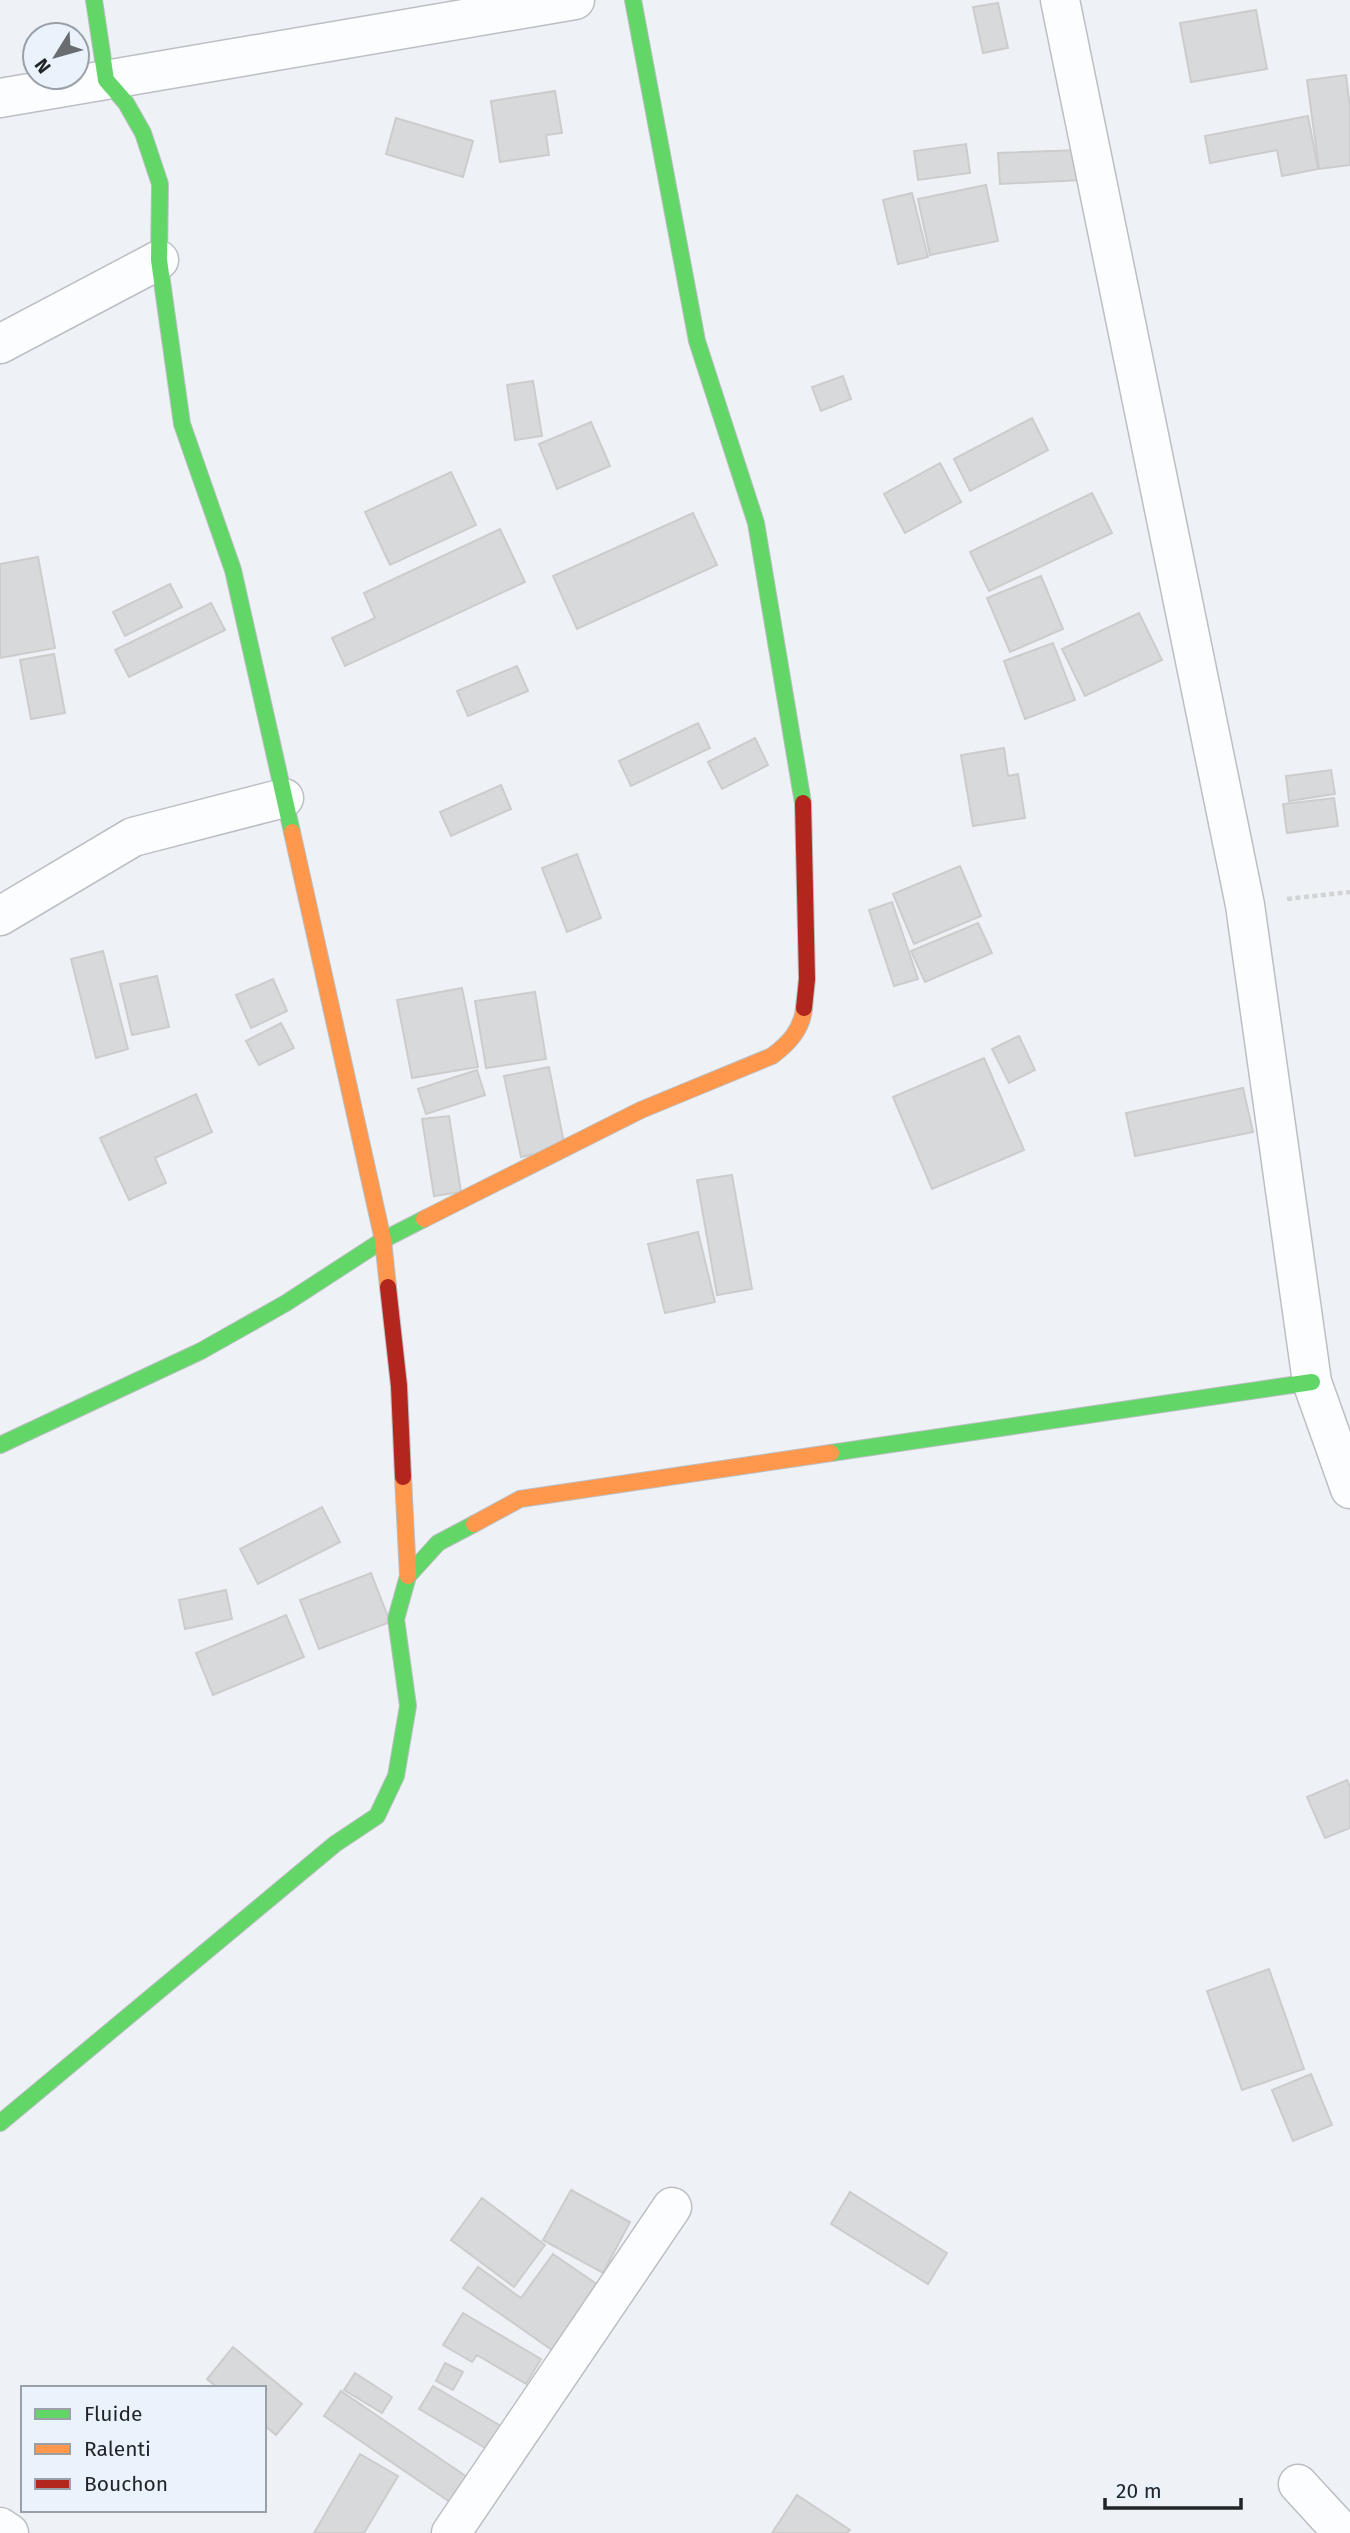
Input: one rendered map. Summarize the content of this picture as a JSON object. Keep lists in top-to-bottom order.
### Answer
{
  "legend": ["Fluide", "Ralenti", "Bouchon"],
  "scale_bar": "20 m",
  "north": "bottom left"
}
